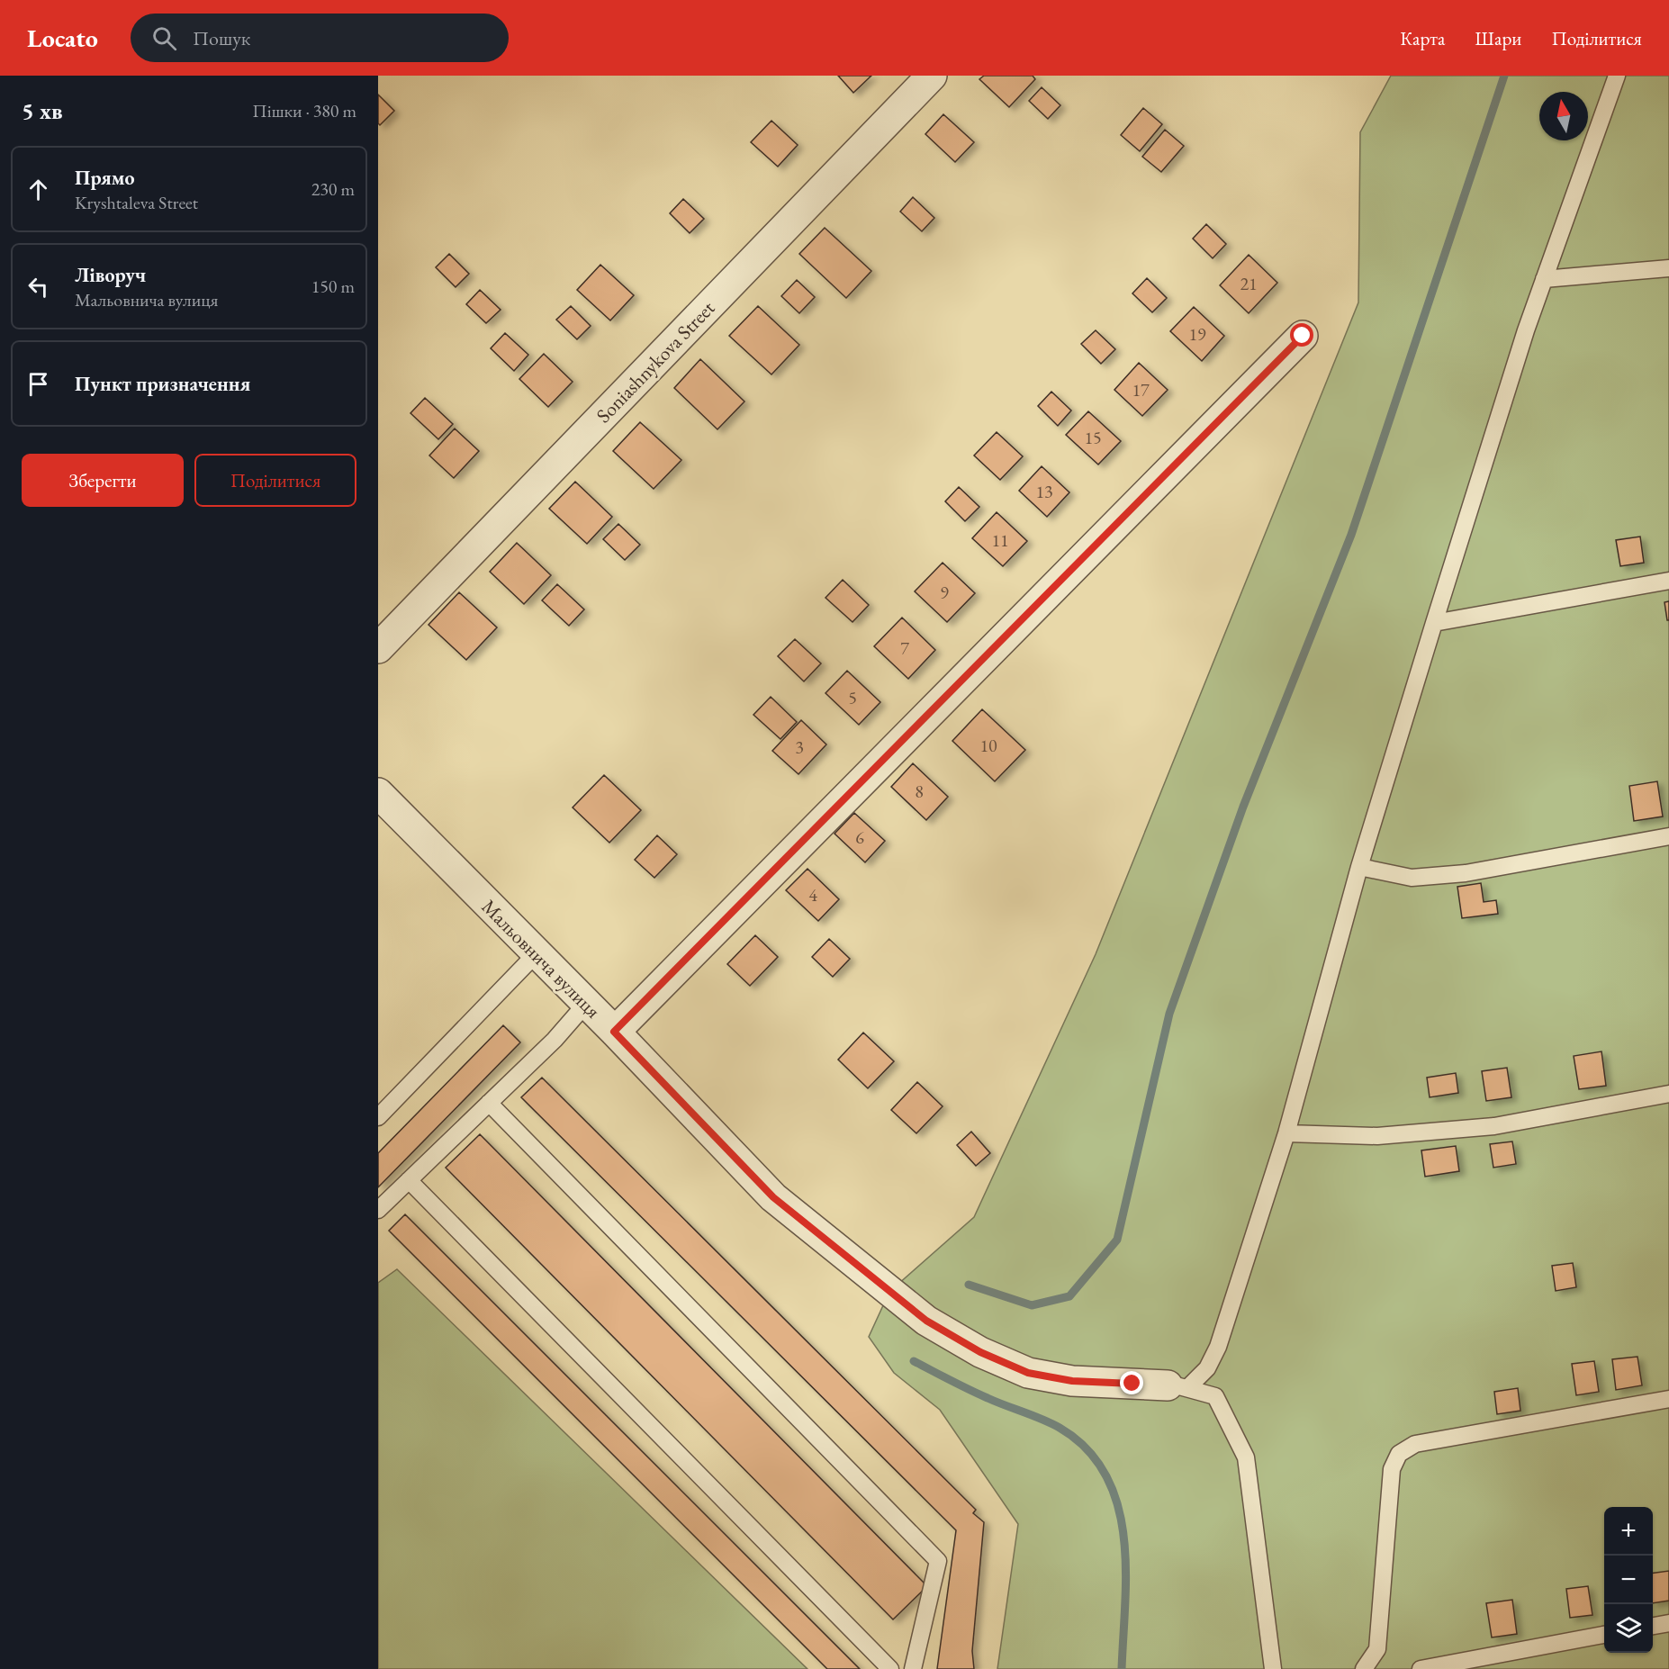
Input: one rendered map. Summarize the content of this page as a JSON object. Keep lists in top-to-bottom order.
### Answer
{
  "streets": {
    "street": ["Soniashnykova Street", "Мальовнича вулиця"]
  },
  "house_numbers": [
    "21",
    "19",
    "17",
    "15",
    "13",
    "11",
    "9",
    "7",
    "5",
    "10",
    "3",
    "8",
    "6",
    "4"
  ],
  "north": "top",
  "page": {
    "header": "Locato",
    "search": "Пошук",
    "nav": ["Карта", "Шари", "Поділитися"],
    "heading": ["5 хв", "Пішки · 380 m"],
    "list": [
      ["Прямо", "Kryshtaleva Street", "230 m"],
      ["Ліворуч", "Мальовнича вулиця", "150 m"],
      "Пункт призначення"
    ],
    "buttons": ["Зберегти", "Поділитися"],
    "map_buttons": ["+", "−"]
  }
}
